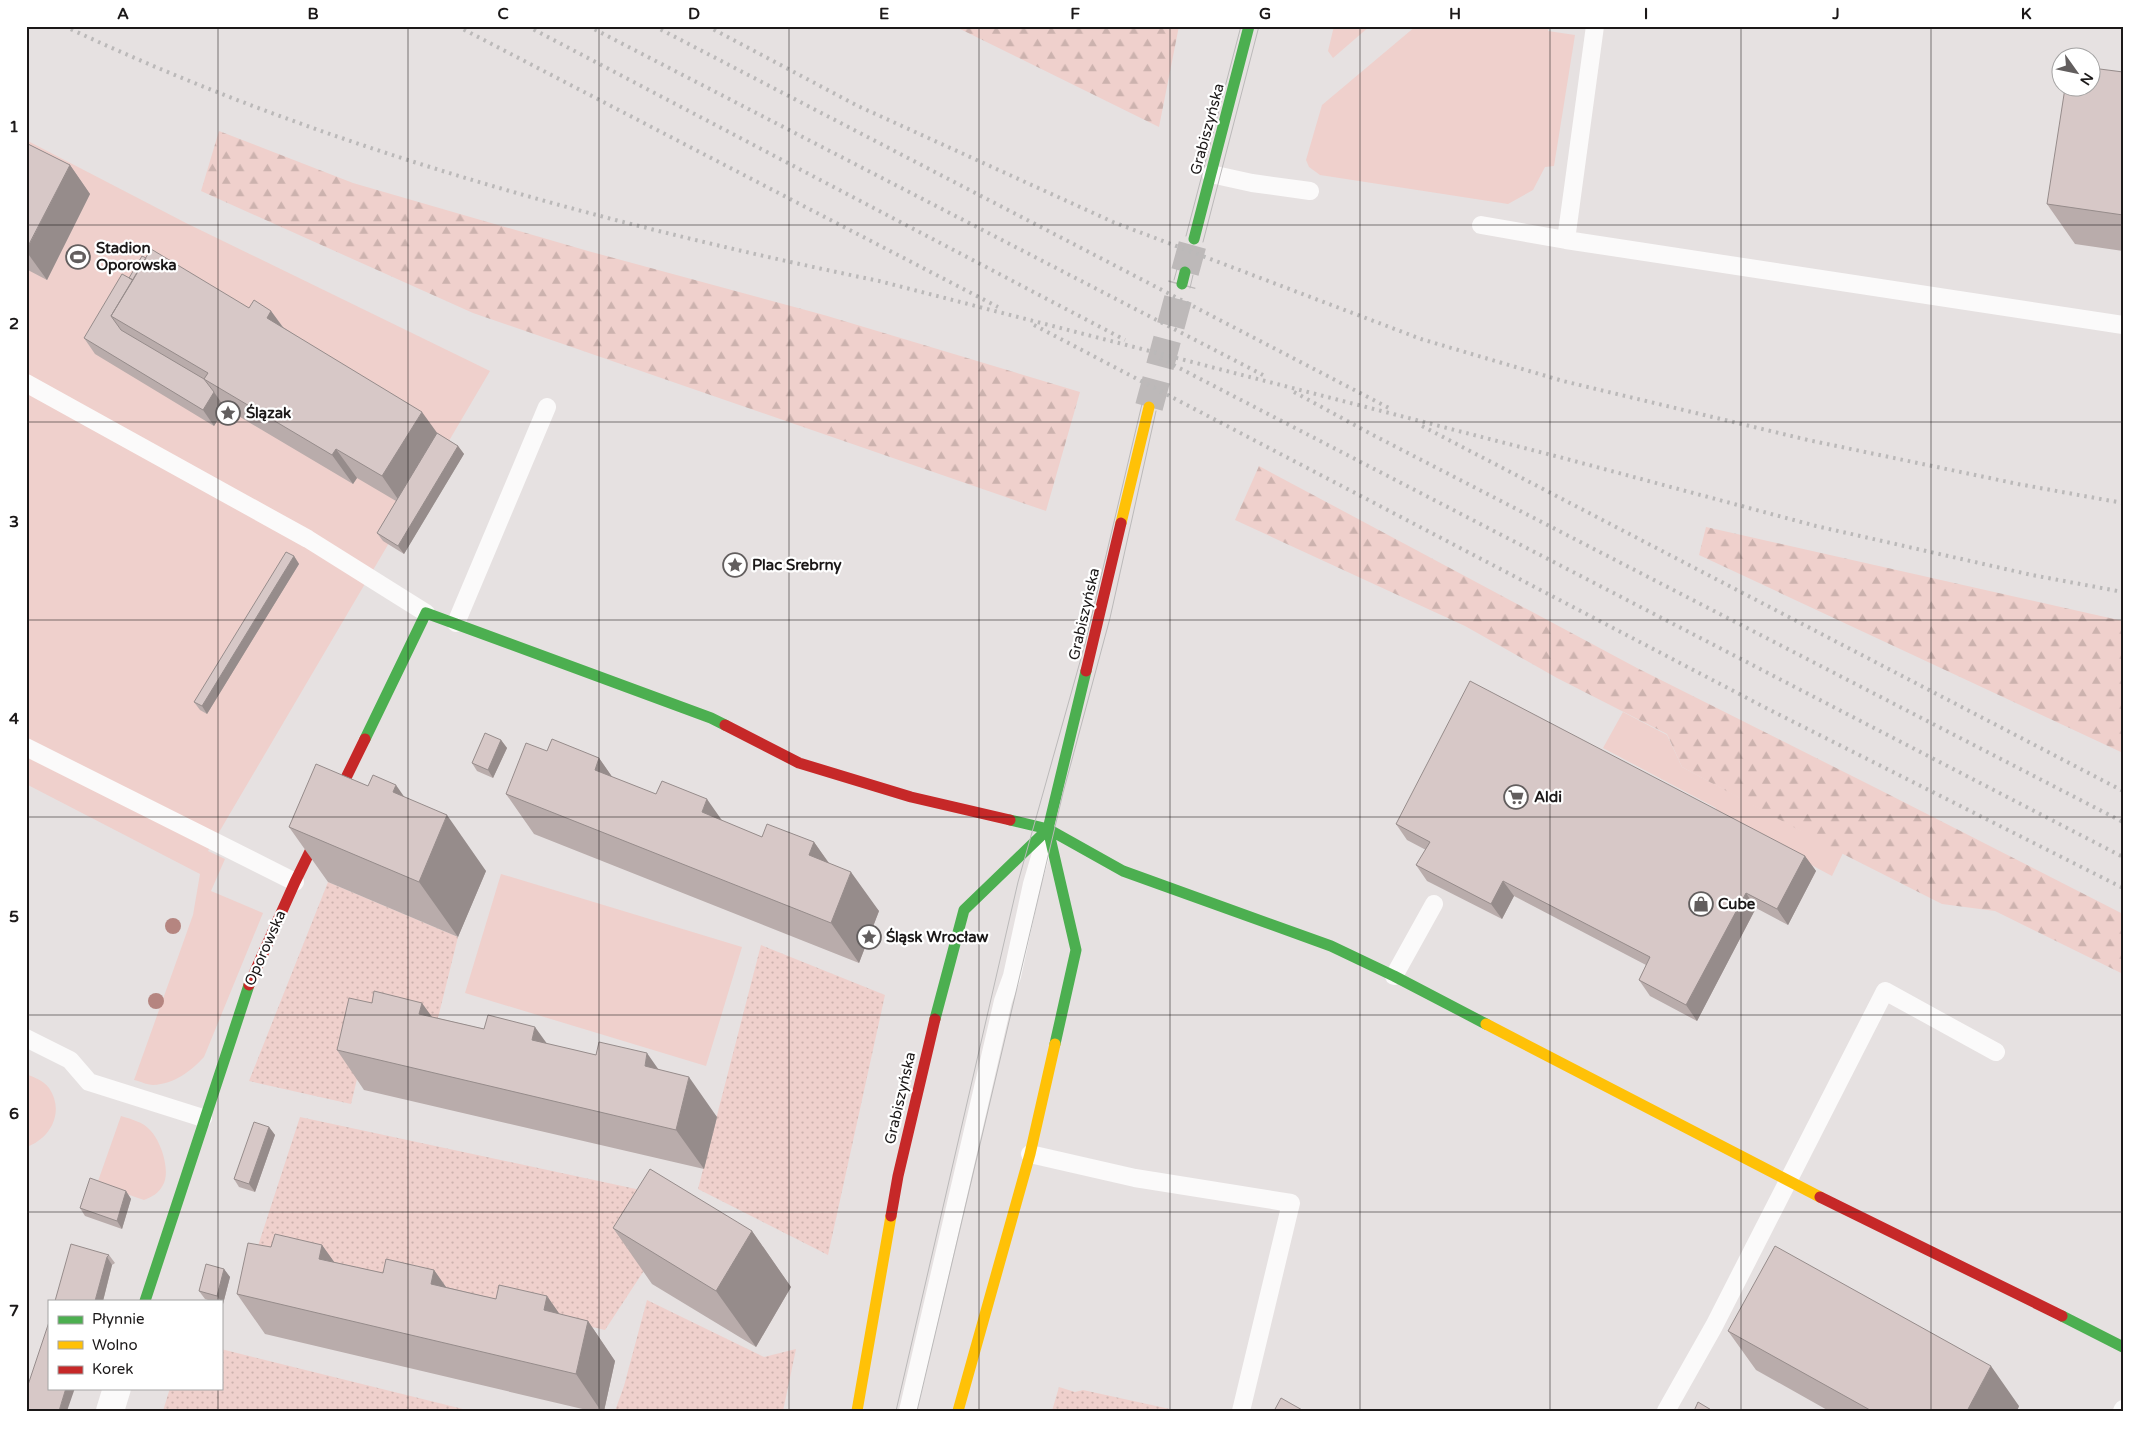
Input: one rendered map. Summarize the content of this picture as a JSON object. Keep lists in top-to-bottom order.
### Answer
{
  "streets": {
    "street": ["Grabiszyńska", "Oporowska"]
  },
  "places": {
    "sports": ["Stadion Oporowska"],
    "place": ["Ślązak", "Plac Srebrny", "Śląsk Wrocław"],
    "supermarket": ["Aldi"],
    "shop": ["Cube"]
  },
  "legend": ["Płynnie", "Wolno", "Korek"],
  "north": "bottom right",
  "grid": {
    "columns": [
      "A",
      "B",
      "C",
      "D",
      "E",
      "F",
      "G",
      "H",
      "I",
      "J",
      "K"
    ],
    "rows": [
      "1",
      "2",
      "3",
      "4",
      "5",
      "6",
      "7"
    ]
  }
}
